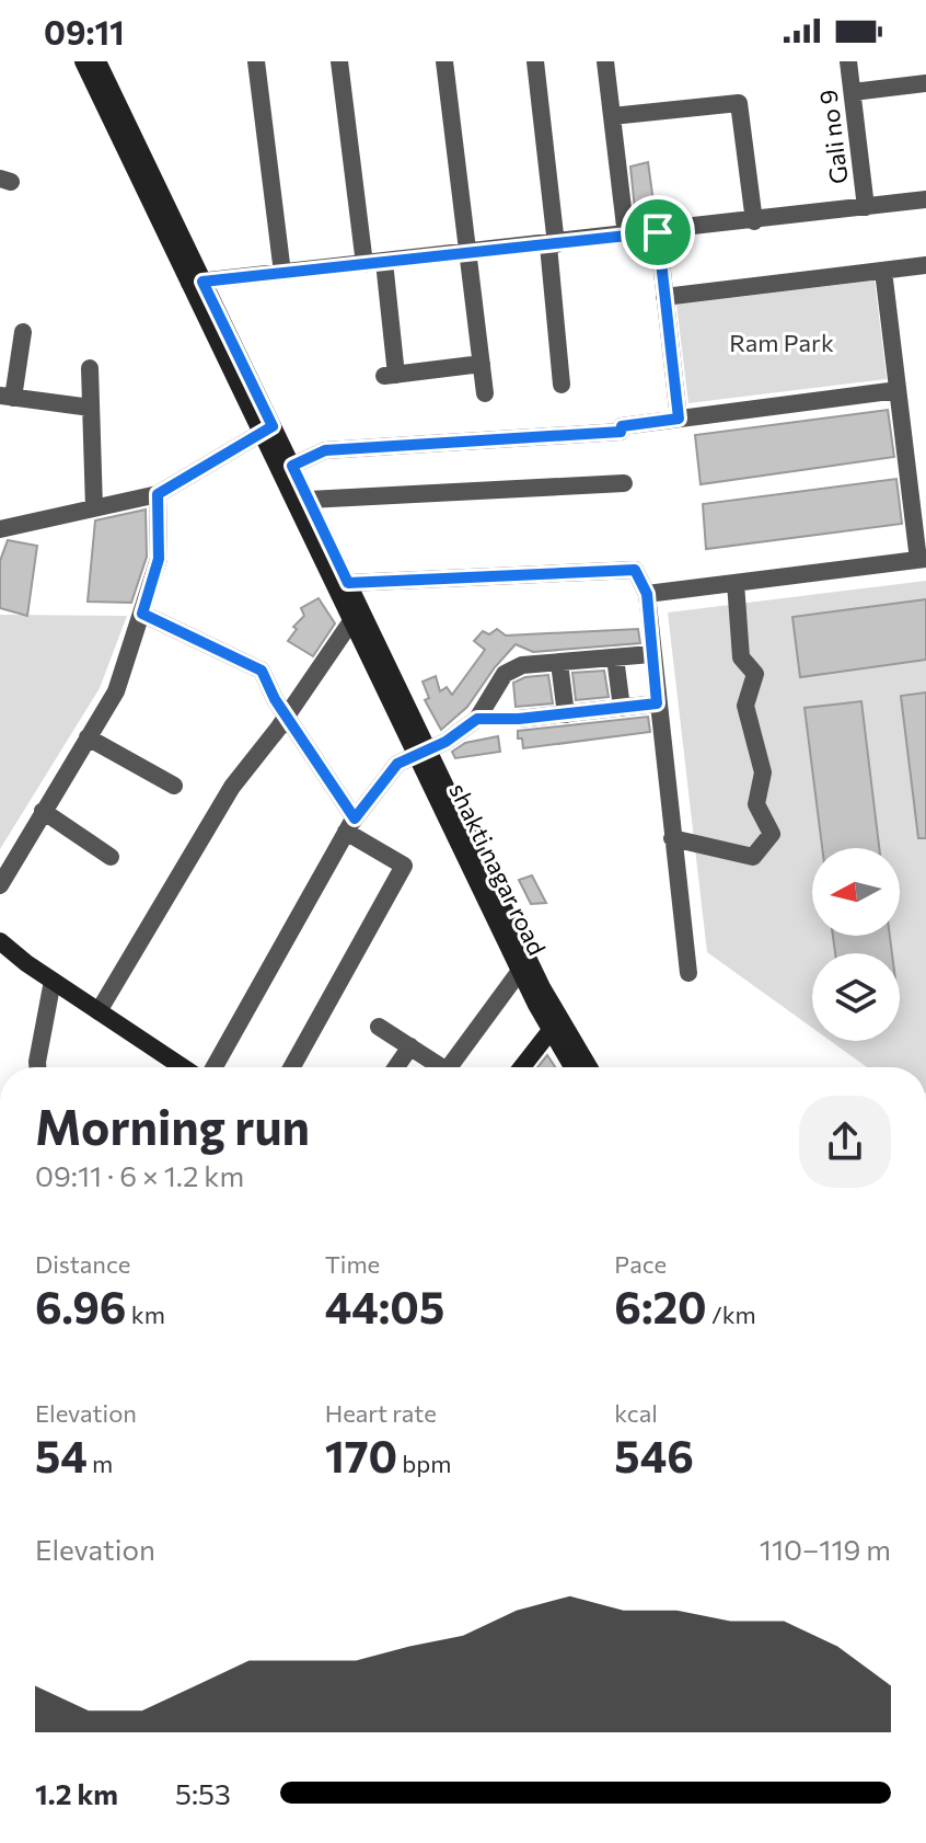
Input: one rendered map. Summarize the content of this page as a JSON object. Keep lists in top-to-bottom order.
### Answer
{
  "streets": {
    "main road": ["shakti nagar road"],
    "street": ["Gali no 9"]
  },
  "parks": ["Ram Park"],
  "north": "left",
  "page": {
    "status": "09:11",
    "heading": ["Morning run", "09:11 · 6 × 1.2 km"],
    "stats": [
      ["Distance", "6.96 km"],
      ["Time", "44:05"],
      ["Pace", "6:20 /km"],
      ["Elevation", "54 m"],
      ["Heart rate", "170 bpm"],
      ["kcal", "546"]
    ],
    "chart": ["Elevation", "110–119 m"],
    "list": [
      {
        "name": "1.2 km",
        "note": "5:53"
      }
    ]
  }
}
